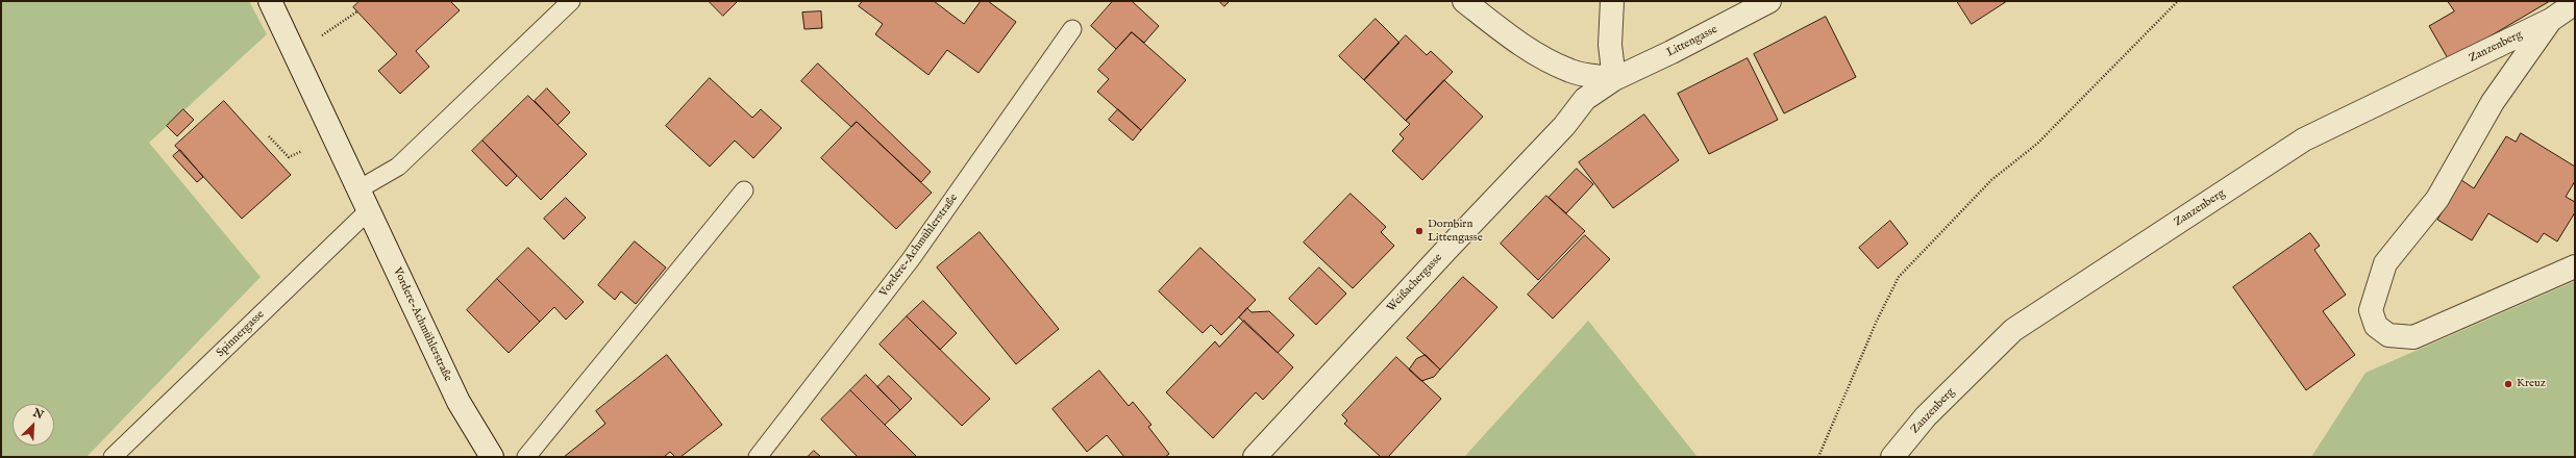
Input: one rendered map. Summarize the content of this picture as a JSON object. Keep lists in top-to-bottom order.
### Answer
{
  "streets": {
    "street": [
      "Littengasse",
      "Zanzenberg",
      "Vordere-Achmühlerstraße",
      "Weißachergasse"
    ],
    "lane": ["Spinnergasse"]
  },
  "crossings": [
    ["Littengasse", "Weißachergasse"],
    ["Vordere-Achmühlerstraße", "Spinnergasse"]
  ],
  "places": ["Dornbirn Littengasse", "Kreuz"],
  "north": "top right"
}
